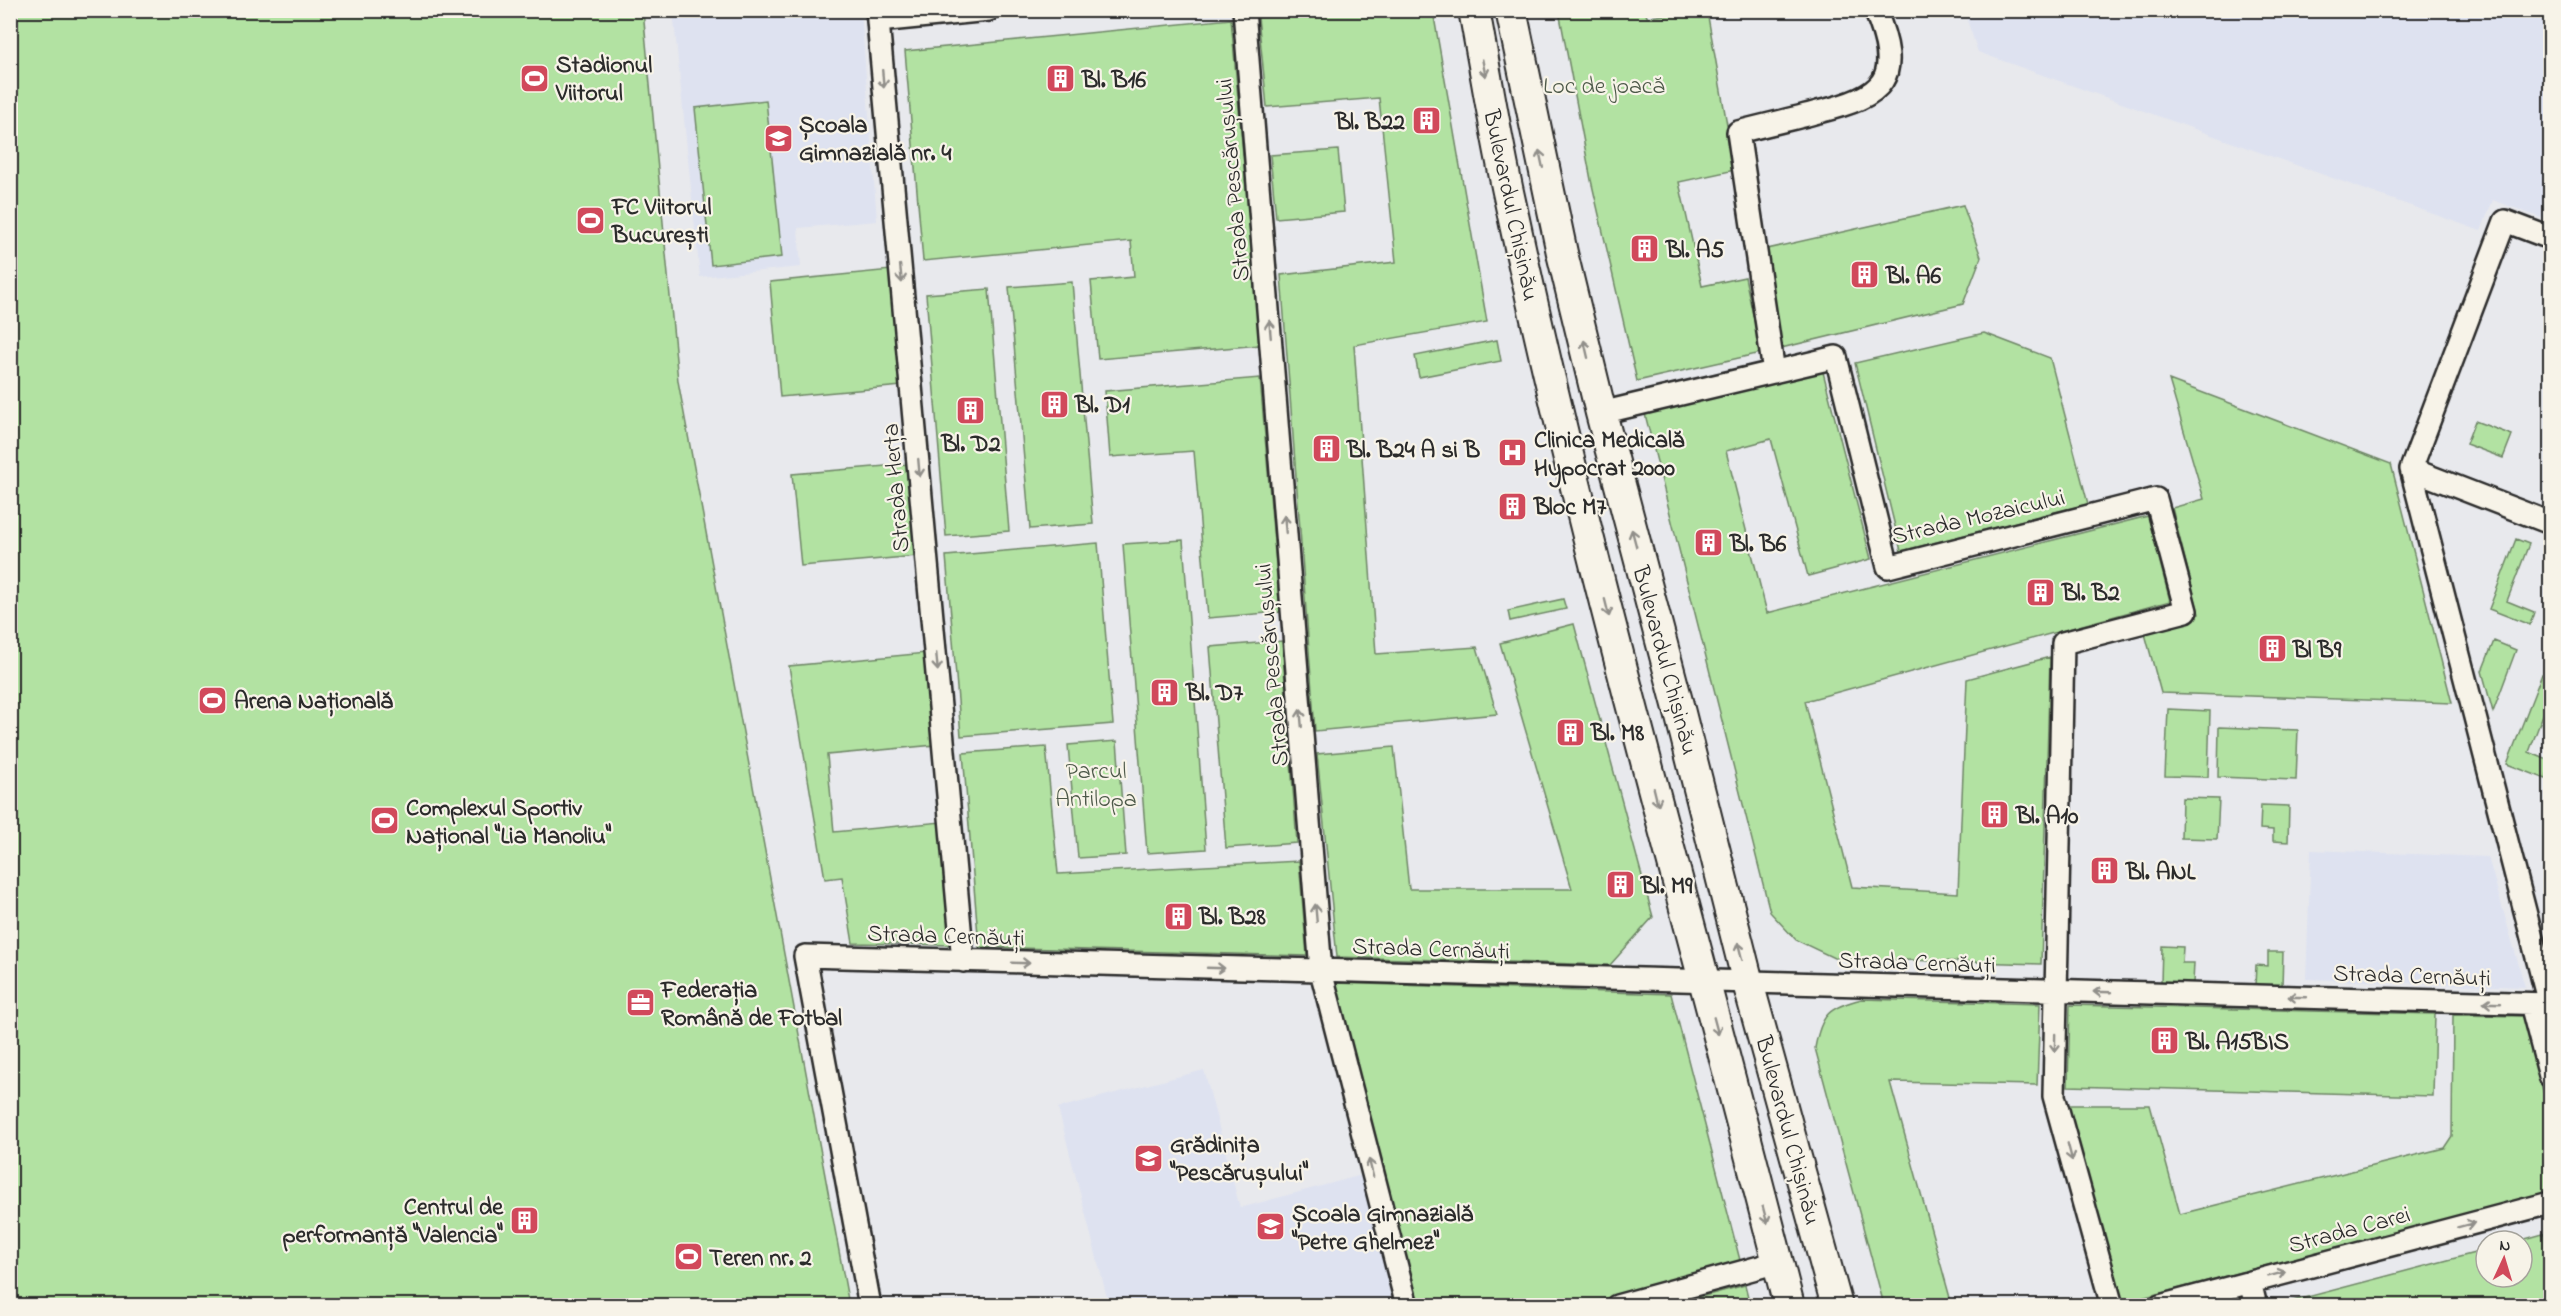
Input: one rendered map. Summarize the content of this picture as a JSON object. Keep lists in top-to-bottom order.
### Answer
{
  "streets": {
    "main road": ["Bulevardul Chișinău"],
    "street": [
      "Strada Pescărușului",
      "Strada Herța",
      "Strada Mozaicului",
      "Strada Cernăuți",
      "Strada Carei"
    ]
  },
  "crossings": [
    ["Strada Pescărușului", "Strada Cernăuți"],
    ["Bulevardul Chișinău", "Strada Cernăuți"],
    ["Strada Herța", "Strada Cernăuți"],
    ["Strada Mozaicului", "Strada Cernăuți"]
  ],
  "one_way": ["Strada Pescărușului", "Strada Herța", "Strada Carei"],
  "parks": ["Loc de joacă", "Parcul Antilopa"],
  "places": {
    "sports": [
      "Stadionul Viitorul",
      "FC Viitorul București",
      "Arena Națională",
      "Complexul Sportiv Național \"Lia Manoliu\"",
      "Teren nr. 2"
    ],
    "building": [
      "Bl. B16",
      "Bl. B22",
      "Bl. A5",
      "Bl. A6",
      "Bl. D1",
      "Bl. D2",
      "Bl. B24 A si B",
      "Bloc M7",
      "Bl. B6",
      "Bl. B2",
      "Bl B9",
      "Bl. D7",
      "Bl. M8",
      "Bl. A10",
      "Bl. ANL",
      "Bl. M9",
      "Bl. B28",
      "Bl. A15BIS",
      "Centrul de performanță \"Valencia\""
    ],
    "school or university": ["Școala Gimnazială nr. 4", "Grădinița \"Pescărușului\"", "Școala Gimnazială \"Petre Ghelmez\""],
    "hospital": ["Clinica Medicală Hypocrat 2000"],
    "office": ["Federația Română de Fotbal"]
  },
  "north": "top"
}
